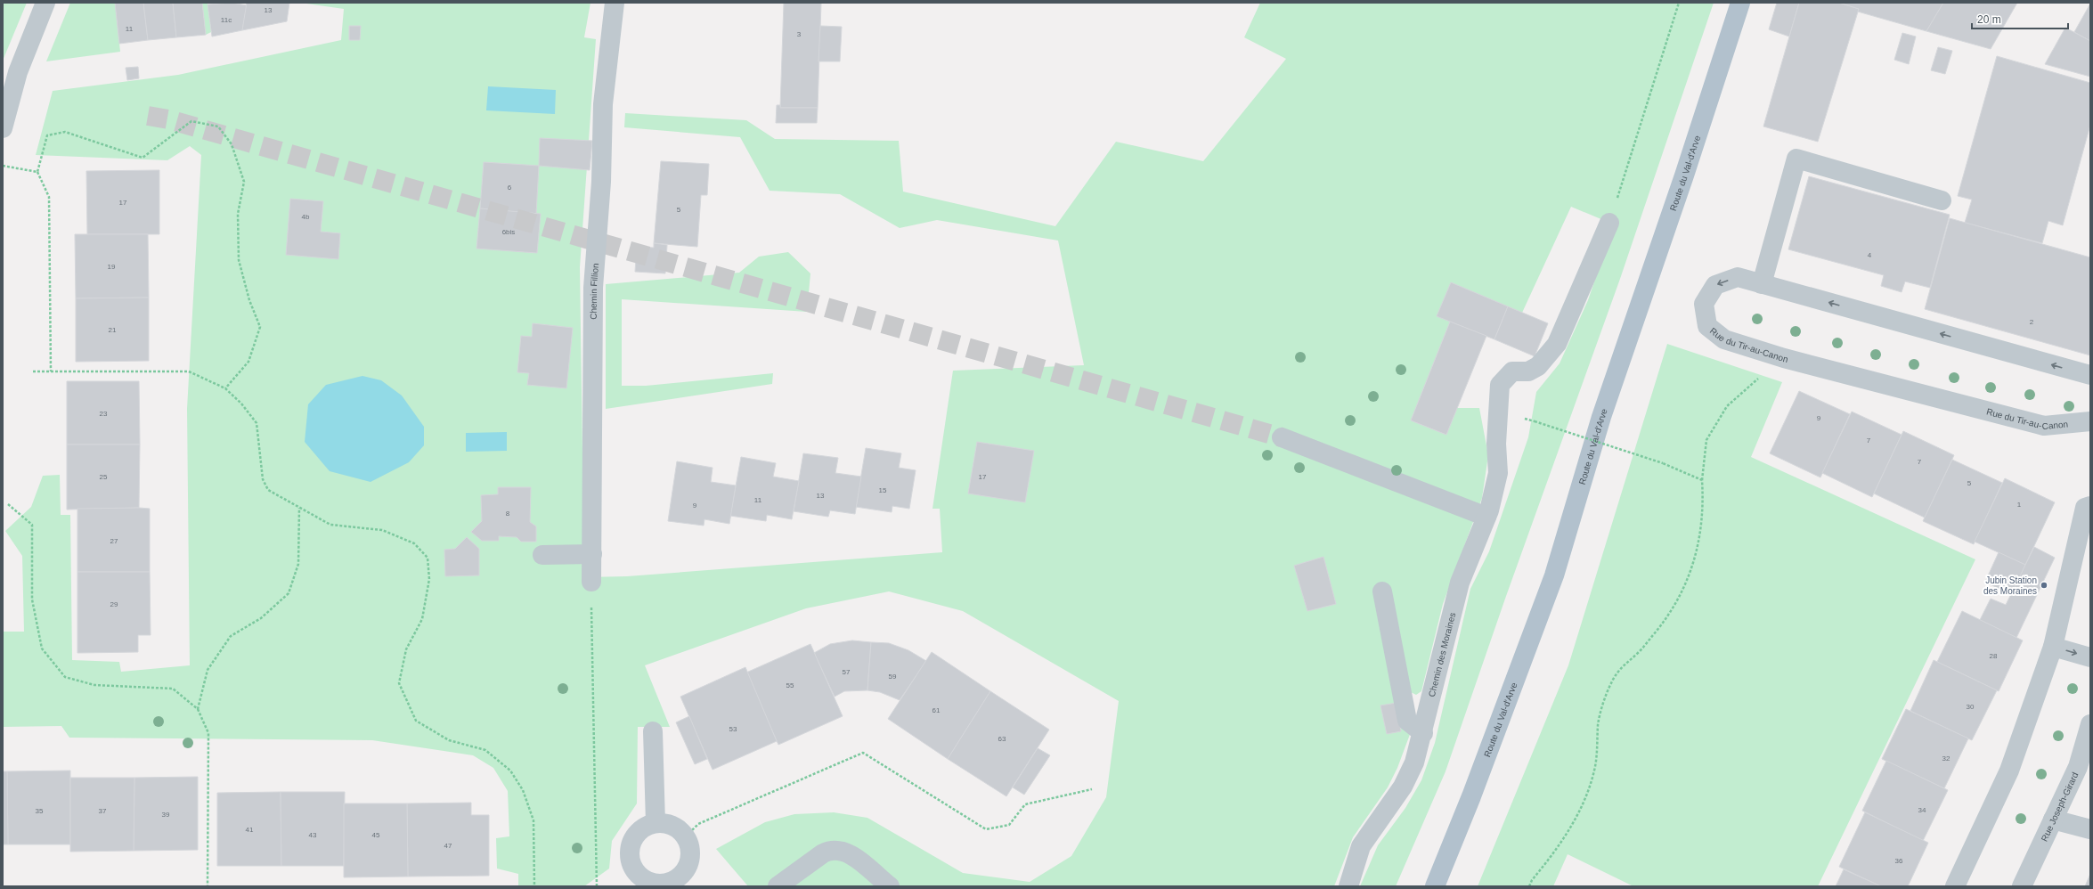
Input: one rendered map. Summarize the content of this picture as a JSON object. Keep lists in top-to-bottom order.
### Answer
{
  "streets": {
    "main road": ["Route du Val-d'Arve"],
    "street": [
      "Chemin Fillion",
      "Rue du Tir-au-Canon",
      "Chemin des Moraines",
      "Rue Joseph-Girard"
    ]
  },
  "places": ["Jubin Station des Moraines"],
  "house_numbers": [
    "13",
    "11c",
    "11",
    "3",
    "6",
    "17",
    "5",
    "4b",
    "6bis",
    "4",
    "19",
    "2",
    "21",
    "23",
    "9",
    "7",
    "7",
    "25",
    "17",
    "5",
    "15",
    "13",
    "11",
    "1",
    "9",
    "8",
    "27",
    "29",
    "28",
    "57",
    "59",
    "55",
    "30",
    "61",
    "53",
    "63",
    "32",
    "34",
    "35",
    "37",
    "39",
    "41",
    "43",
    "45",
    "47",
    "36"
  ],
  "scale_bar": "20 m"
}
